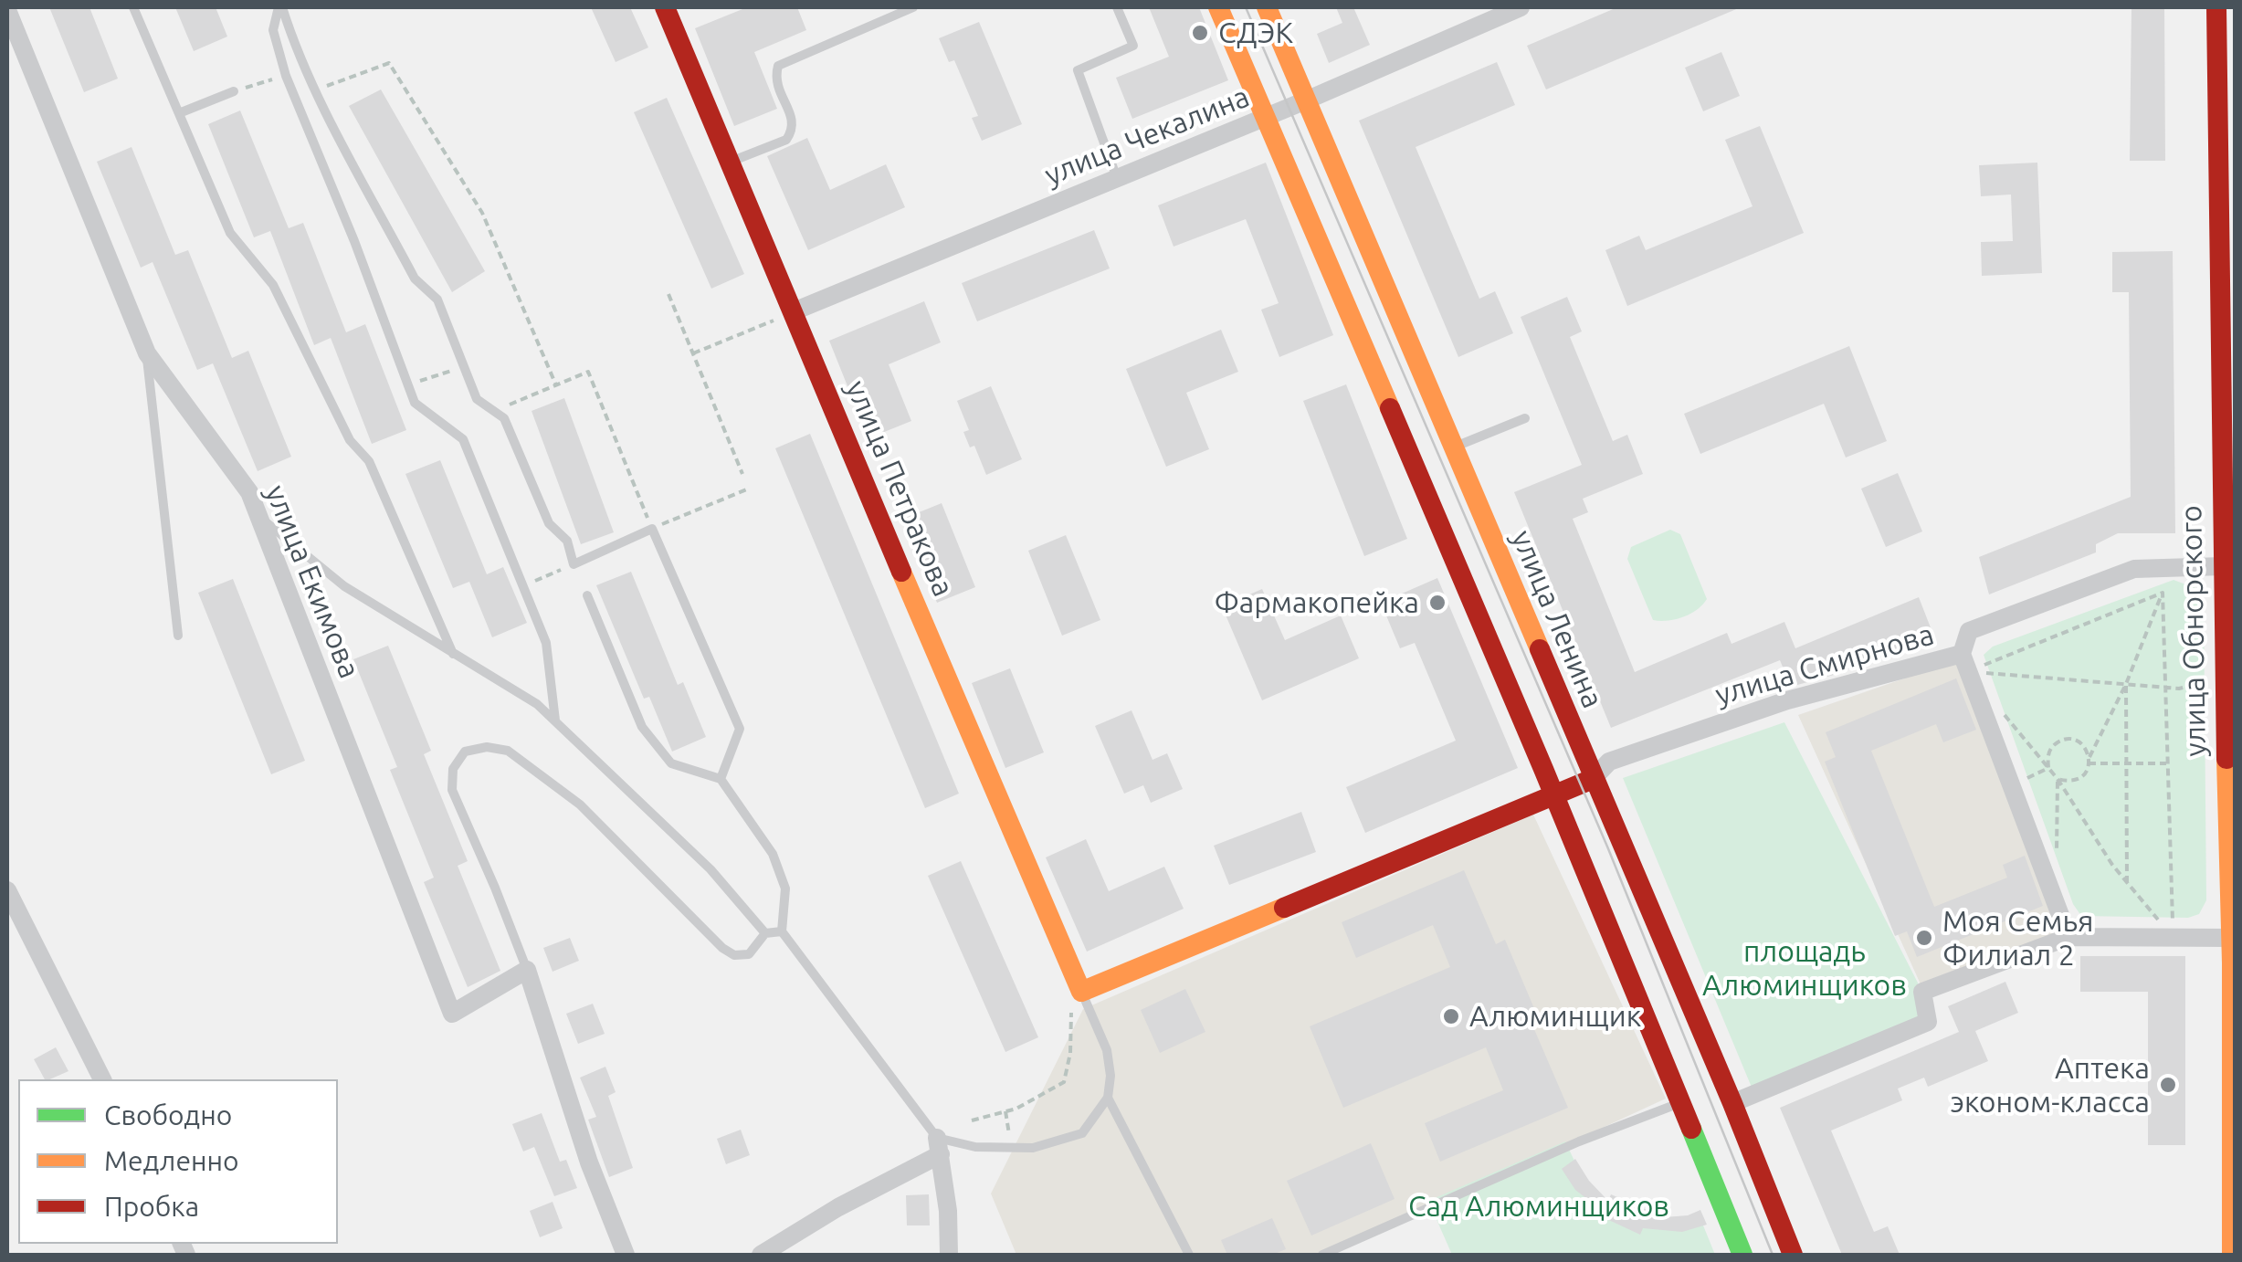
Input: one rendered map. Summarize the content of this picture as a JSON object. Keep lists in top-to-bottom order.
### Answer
{
  "streets": {
    "main road": ["улица Петракова", "улица Ленина", "улица Обнорского"],
    "street": ["улица Чекалина", "улица Екимова", "улица Смирнова"]
  },
  "crossings": [
    ["улица Чекалина", "улица Петракова"],
    ["улица Чекалина", "улица Ленина"],
    ["улица Ленина", "улица Смирнова"],
    ["улица Обнорского", "улица Смирнова"]
  ],
  "parks": ["площадь Алюминщиков", "Сад Алюминщиков"],
  "places": [
    "СДЭК",
    "Фармакопейка",
    "Моя Семья Филиал 2",
    "Алюминщик",
    "Аптека эконом-класса"
  ],
  "legend": ["Свободно", "Медленно", "Пробка"]
}
